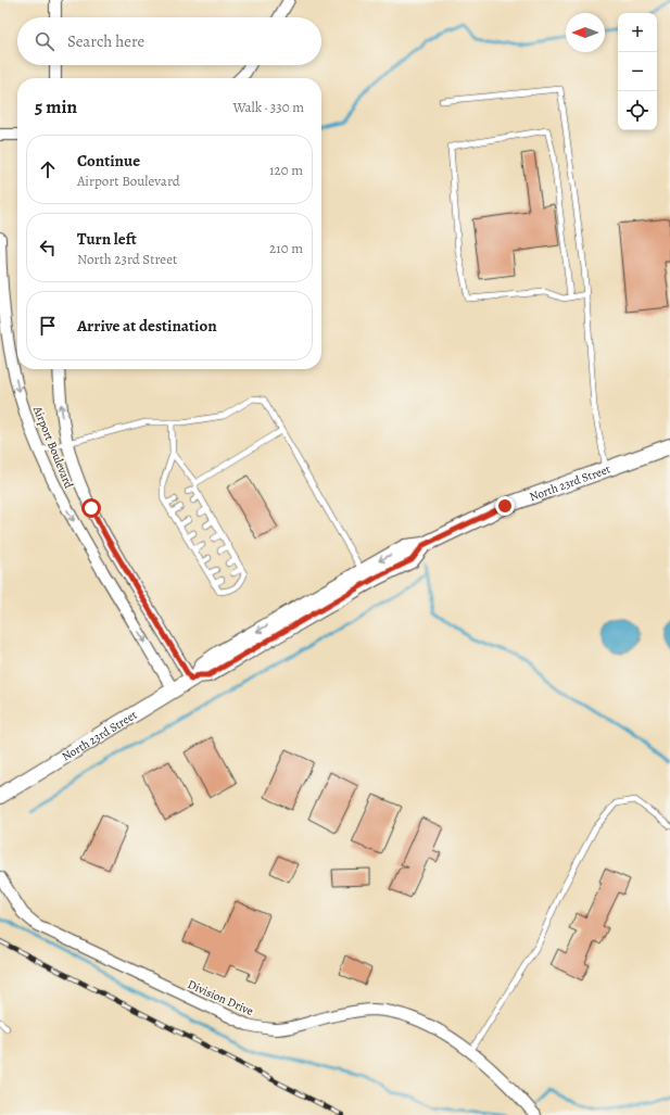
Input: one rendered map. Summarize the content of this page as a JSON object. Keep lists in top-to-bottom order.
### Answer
{
  "streets": {
    "main road": ["North 23rd Street"],
    "street": ["Airport Boulevard", "Division Drive"]
  },
  "crossings": [
    ["Airport Boulevard", "North 23rd Street"]
  ],
  "north": "left",
  "page": {
    "map_buttons": ["+", "−"],
    "search": "Search here",
    "heading": ["5 min", "Walk · 330 m"],
    "list": [
      ["Continue", "Airport Boulevard", "120 m"],
      ["Turn left", "North 23rd Street", "210 m"],
      "Arrive at destination"
    ]
  }
}
